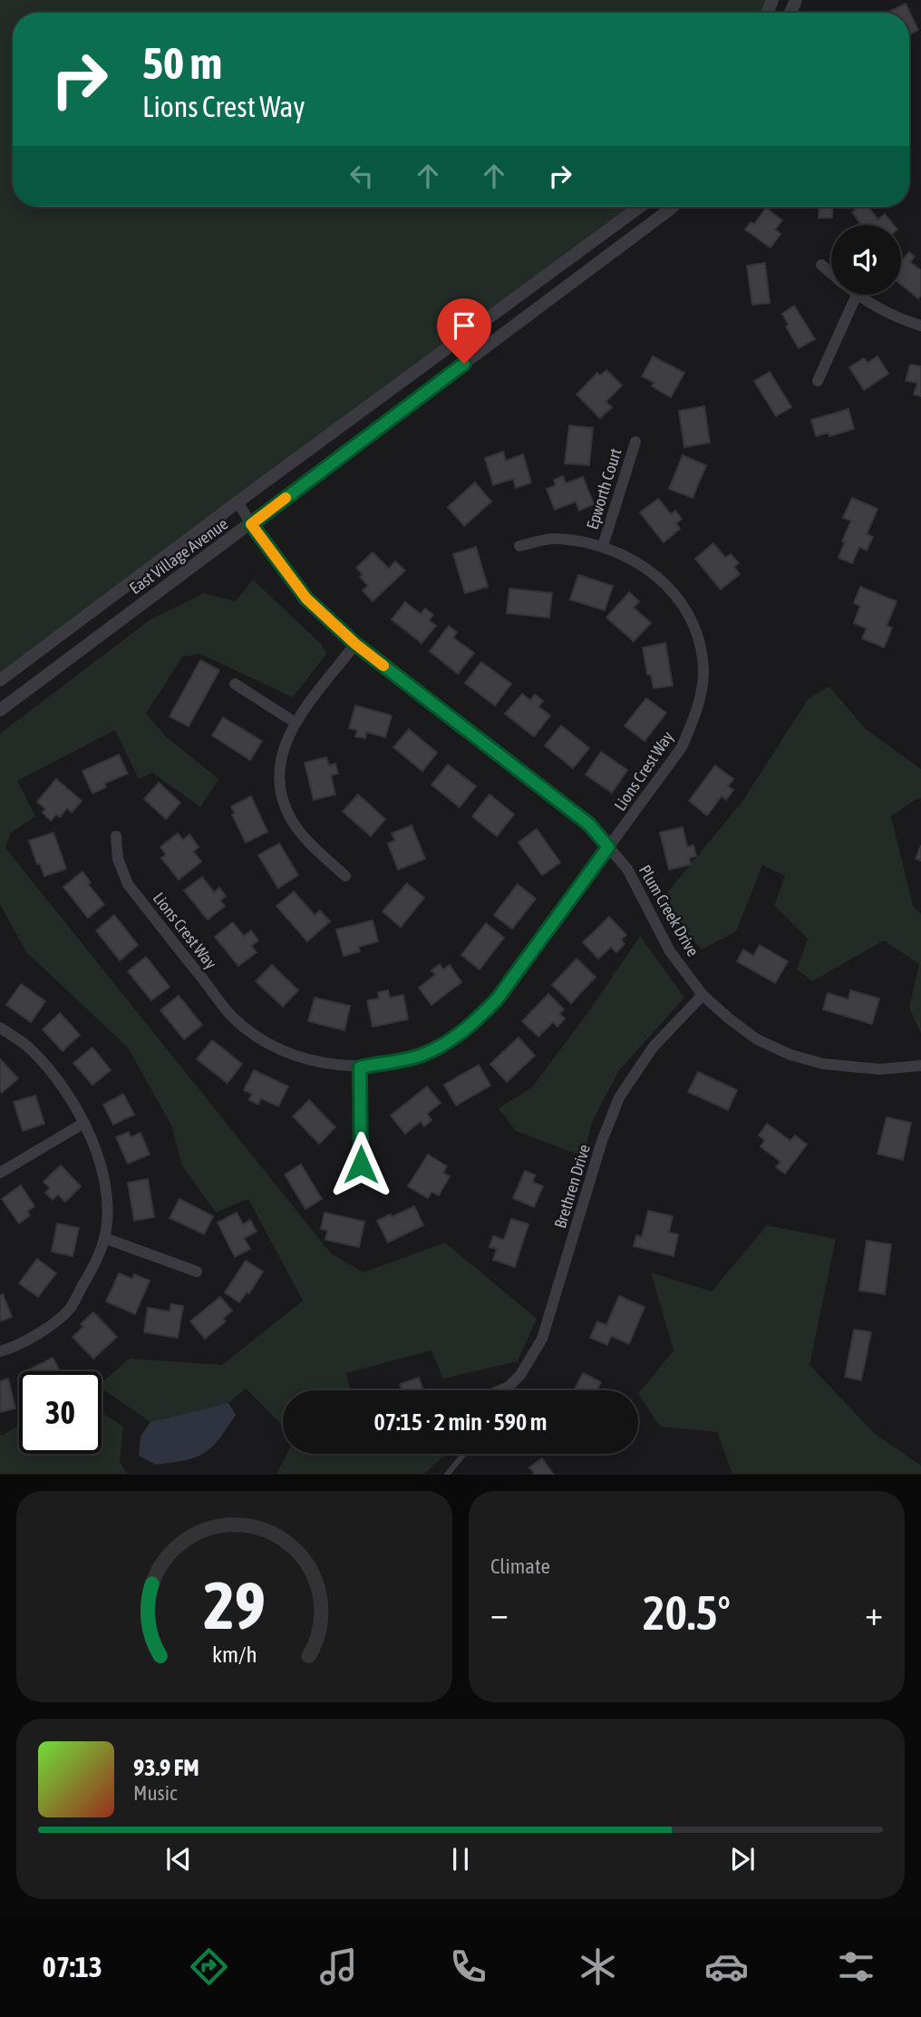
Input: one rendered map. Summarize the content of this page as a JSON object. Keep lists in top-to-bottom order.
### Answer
{
  "streets": {
    "street": [
      "Epworth Court",
      "East Village Avenue",
      "Lions Crest Way",
      "Plum Creek Drive",
      "Brethren Drive"
    ]
  },
  "crossings": [
    ["Epworth Court", "Lions Crest Way"],
    ["East Village Avenue", "Plum Creek Drive"],
    ["Lions Crest Way", "Plum Creek Drive"],
    ["Plum Creek Drive", "Brethren Drive"]
  ],
  "page": {
    "turn": ["50 m", "Lions Crest Way"],
    "limit": "30",
    "trip": "07:15 · 2 min · 590 m",
    "tile": "Climate",
    "heat": ["−", "20.5°", "+"],
    "song": ["93.9 FM", "Music"],
    "tabs": "07:13",
    "gauge": ["29", "km/h"]
  }
}
